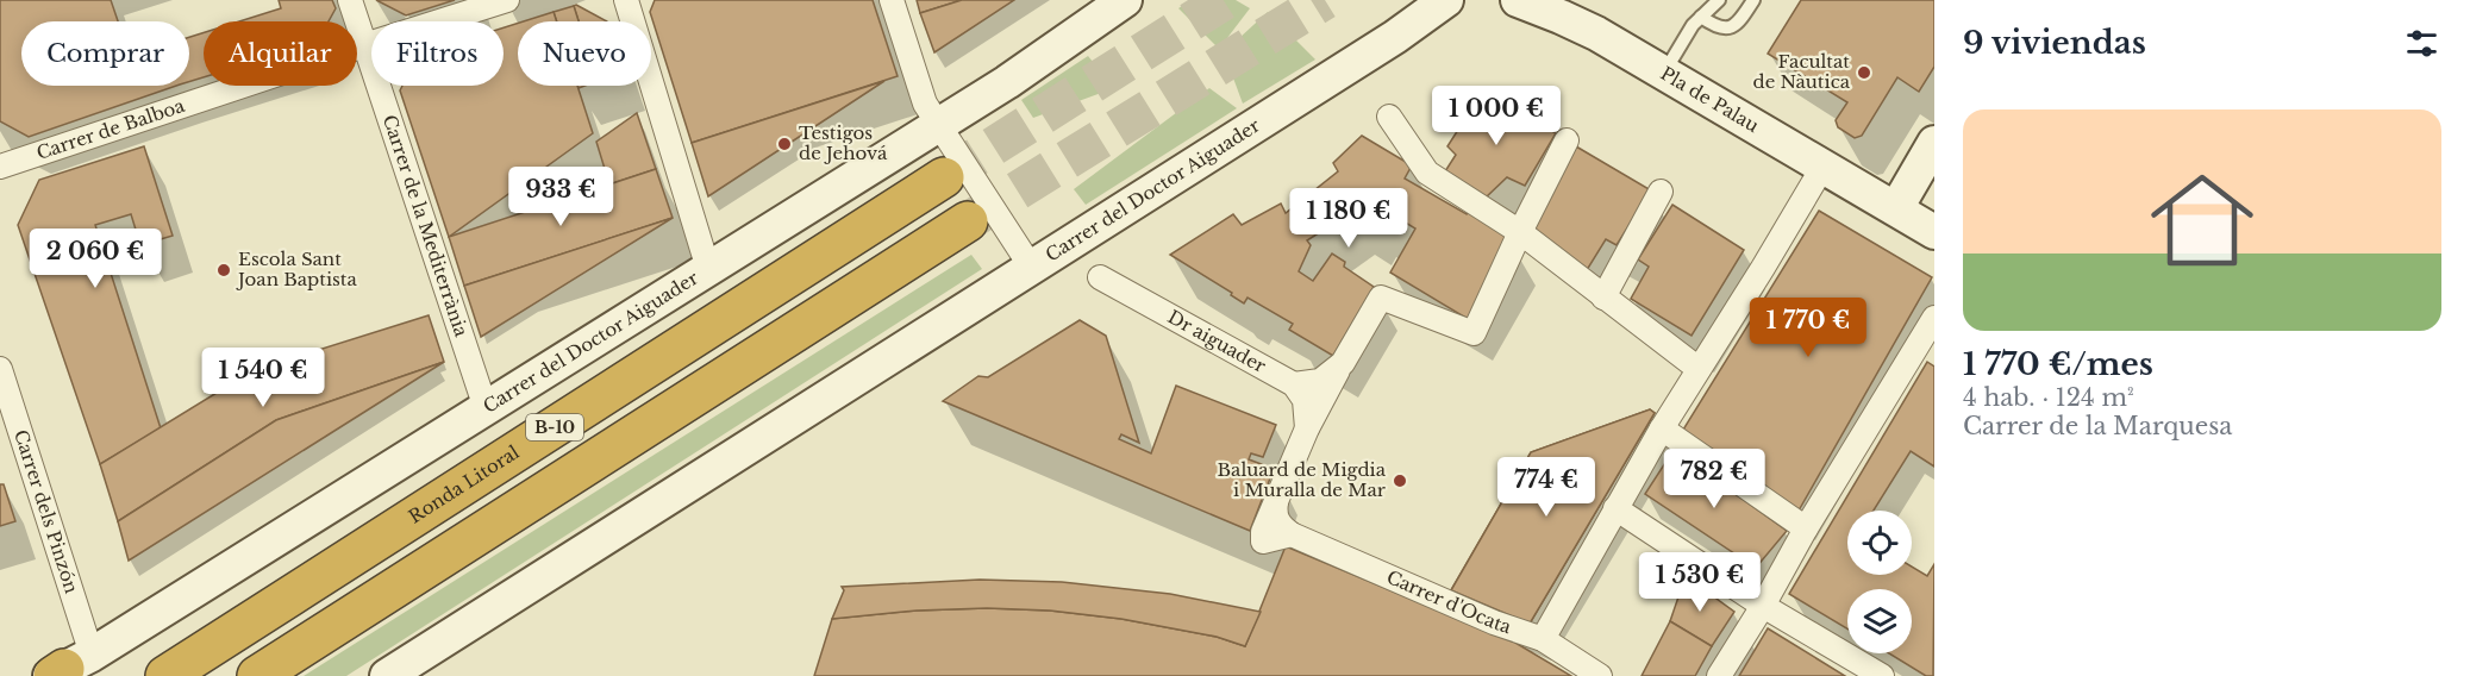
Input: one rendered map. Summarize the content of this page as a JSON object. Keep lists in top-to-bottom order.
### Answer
{
  "streets": {
    "highway": ["B-10", "Ronda Litoral"],
    "main road": ["Pla de Palau", "Carrer del Doctor Aiguader"],
    "street": [
      "Carrer de Balboa",
      "Carrer de la Mediterrània",
      "Dr aiguader",
      "Carrer dels Pinzón",
      "Carrer d'Ocata"
    ]
  },
  "crossings": [
    ["Carrer de Balboa", "Carrer de la Mediterrània"],
    ["Carrer del Doctor Aiguader", "Carrer de la Mediterrània"],
    ["Carrer del Doctor Aiguader", "Carrer dels Pinzón"]
  ],
  "places": [
    "Facultat de Nàutica",
    "Testigos de Jehová",
    "Escola Sant Joan Baptista",
    "Baluard de Migdia i Muralla de Mar"
  ],
  "page": {
    "heading": "9 viviendas",
    "chip": [
      "Comprar",
      "Alquilar",
      "Filtros",
      "Nuevo"
    ],
    "price": [
      "1 000 €",
      "933 €",
      "1 180 €",
      "2 060 €",
      "1 770 €",
      "1 540 €",
      "782 €",
      "774 €",
      "1 530 €"
    ],
    "list": [
      {
        "name": "1 770 €/mes",
        "note": "4 hab. · 124 m² · Carrer de la Marquesa"
      }
    ]
  }
}
